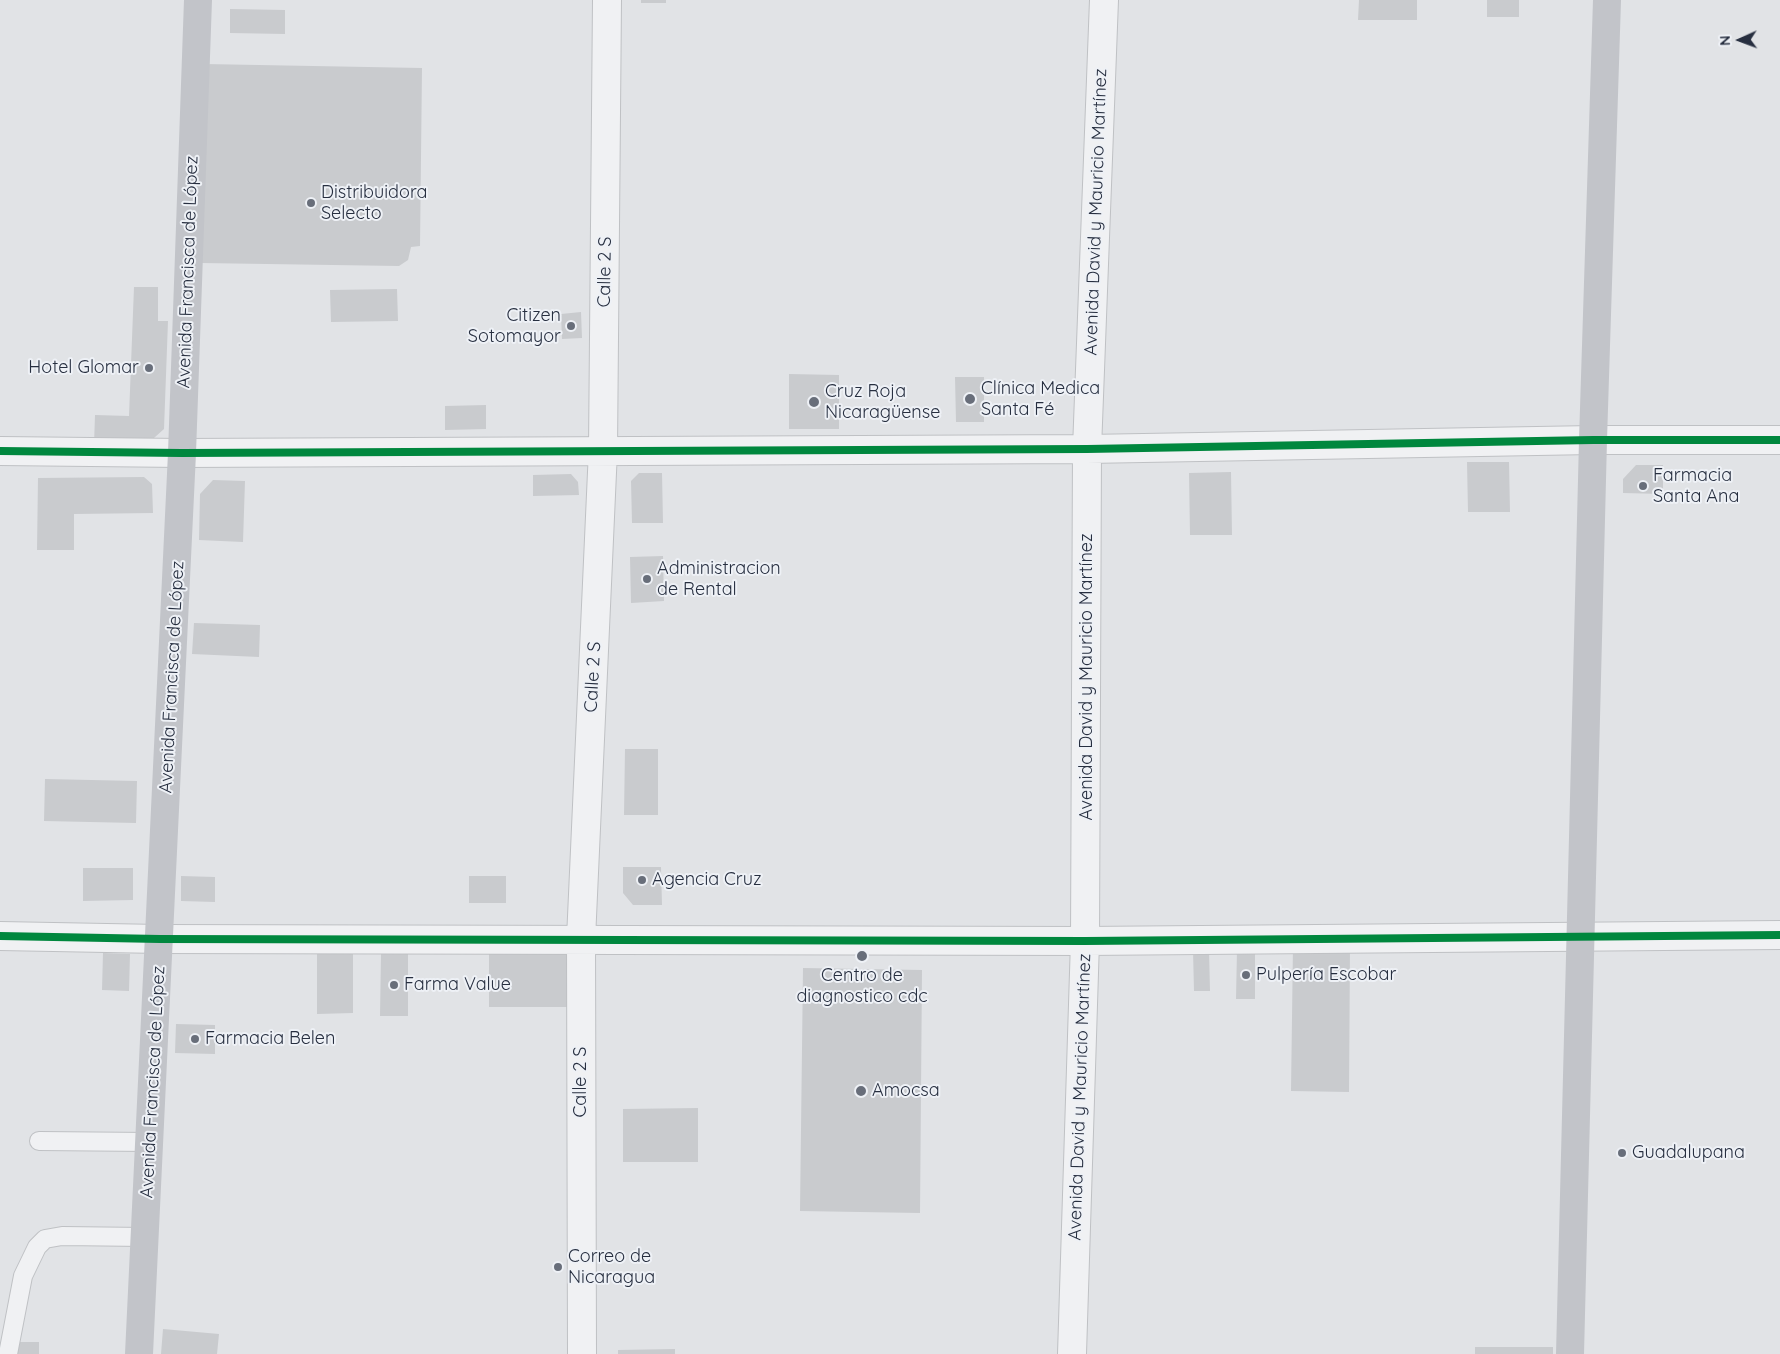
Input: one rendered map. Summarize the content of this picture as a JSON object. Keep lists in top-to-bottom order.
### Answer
{
  "streets": {
    "street": ["Avenida David y Mauricio Martínez", "Avenida Francisca de López", "Calle 2 S"]
  },
  "places": [
    "Distribuidora Selecto",
    "Citizen Sotomayor",
    "Hotel Glomar",
    "Clínica Medica Santa Fé",
    "Cruz Roja Nicaragüense",
    "Farmacia Santa Ana",
    "Administracion de Rental",
    "Agencia Cruz",
    "Centro de diagnostico cdc",
    "Pulpería Escobar",
    "Farma Value",
    "Farmacia Belen",
    "Amocsa",
    "Guadalupana",
    "Correo de Nicaragua"
  ],
  "north": "left"
}
